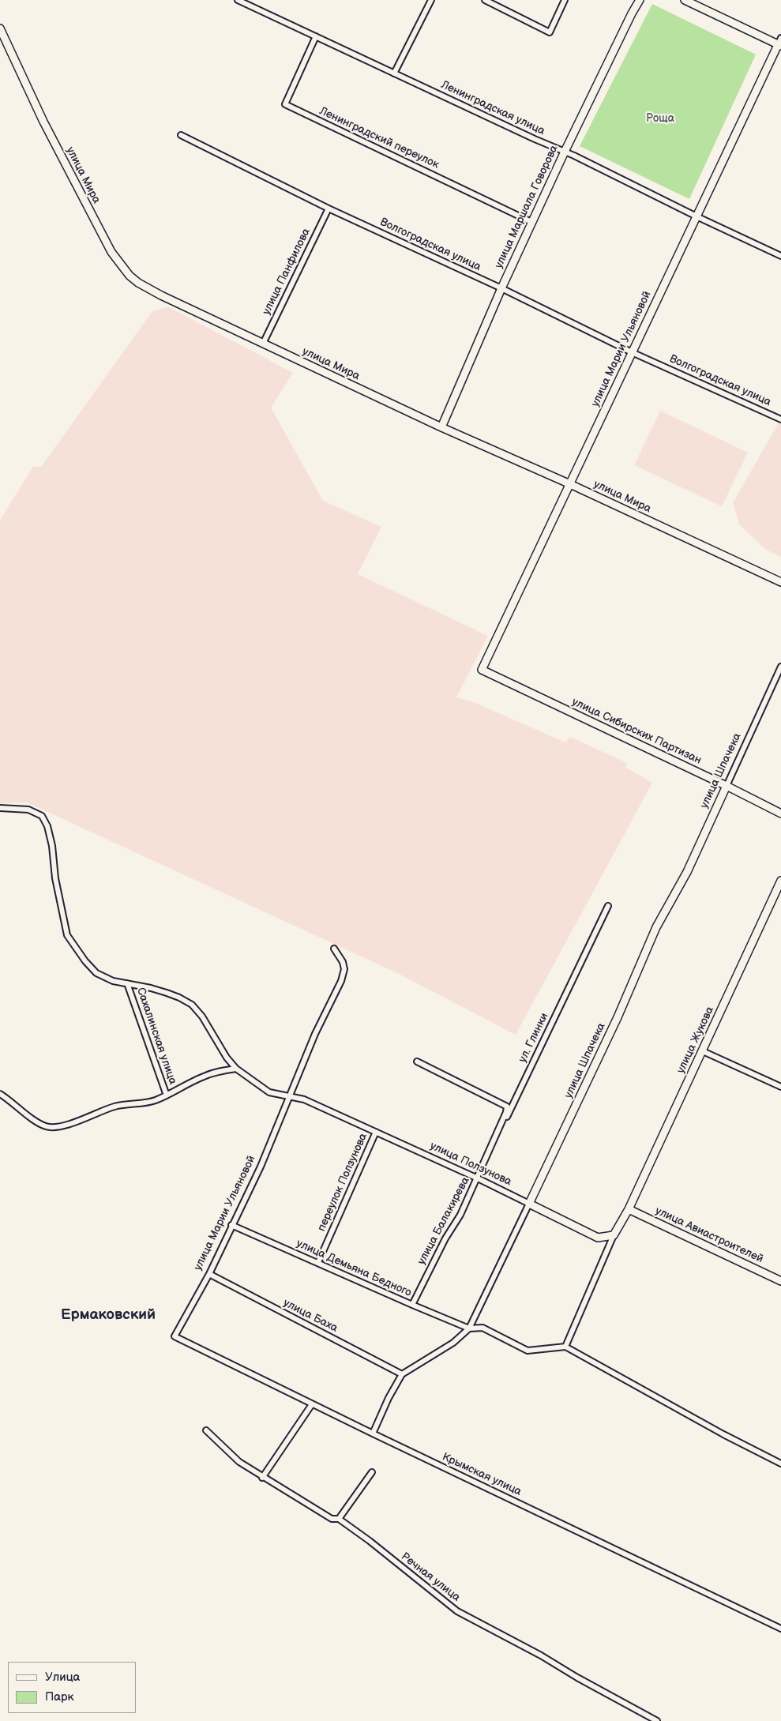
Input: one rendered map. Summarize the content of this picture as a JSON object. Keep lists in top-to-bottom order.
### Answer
{
  "streets": {
    "street": [
      "Ленинградская улица",
      "Ленинградский переулок",
      "улица Мира",
      "улица Маршала Говорова",
      "Волгоградская улица",
      "улица Панфилова",
      "улица Марии Ульяновой",
      "улица Сибирских Партизан",
      "улица Шпачека",
      "Сахалинская улица",
      "ул. Глинки",
      "улица Жукова",
      "улица Ползунова",
      "переулок Ползунова",
      "улица Балакирева",
      "улица Авиастроителей",
      "улица Демьяна Бедного",
      "улица Баха",
      "Крымская улица",
      "Речная улица"
    ]
  },
  "crossings": [
    ["Ленинградская улица", "Ленинградский переулок"],
    ["Ленинградская улица", "улица Маршала Говорова"],
    ["Ленинградская улица", "улица Марии Ульяновой"],
    ["Ленинградский переулок", "улица Маршала Говорова"],
    ["улица Мира", "улица Маршала Говорова"],
    ["улица Мира", "улица Панфилова"],
    ["улица Мира", "улица Марии Ульяновой"],
    ["улица Маршала Говорова", "Волгоградская улица"],
    ["Волгоградская улица", "улица Панфилова"],
    ["Волгоградская улица", "улица Марии Ульяновой"],
    ["улица Марии Ульяновой", "улица Сибирских Партизан"],
    ["улица Марии Ульяновой", "улица Ползунова"],
    ["улица Марии Ульяновой", "улица Демьяна Бедного"],
    ["улица Марии Ульяновой", "улица Баха"],
    ["улица Марии Ульяновой", "Крымская улица"],
    ["улица Сибирских Партизан", "улица Шпачека"],
    ["улица Шпачека", "улица Ползунова"],
    ["улица Шпачека", "улица Демьяна Бедного"],
    ["улица Шпачека", "улица Баха"],
    ["улица Шпачека", "Крымская улица"],
    ["Сахалинская улица", "улица Ползунова"],
    ["ул. Глинки", "улица Ползунова"],
    ["ул. Глинки", "улица Балакирева"],
    ["улица Жукова", "улица Авиастроителей"],
    ["улица Ползунова", "переулок Ползунова"],
    ["улица Ползунова", "улица Балакирева"],
    ["переулок Ползунова", "улица Демьяна Бедного"],
    ["улица Балакирева", "улица Демьяна Бедного"]
  ],
  "districts": ["Ермаковский"],
  "parks": ["Роща"],
  "legend": ["Улица", "Парк"]
}
